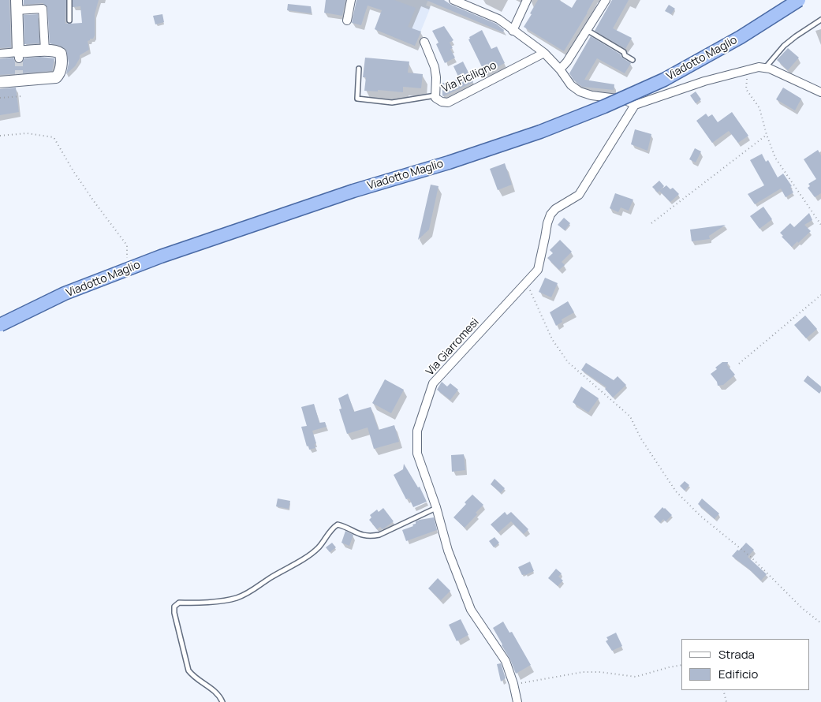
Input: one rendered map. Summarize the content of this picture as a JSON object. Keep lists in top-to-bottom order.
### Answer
{
  "streets": {
    "main road": ["Viadotto Maglio"],
    "street": ["Via Ficiligno", "Via Giarromesi"]
  },
  "legend": ["Strada", "Edificio"]
}
